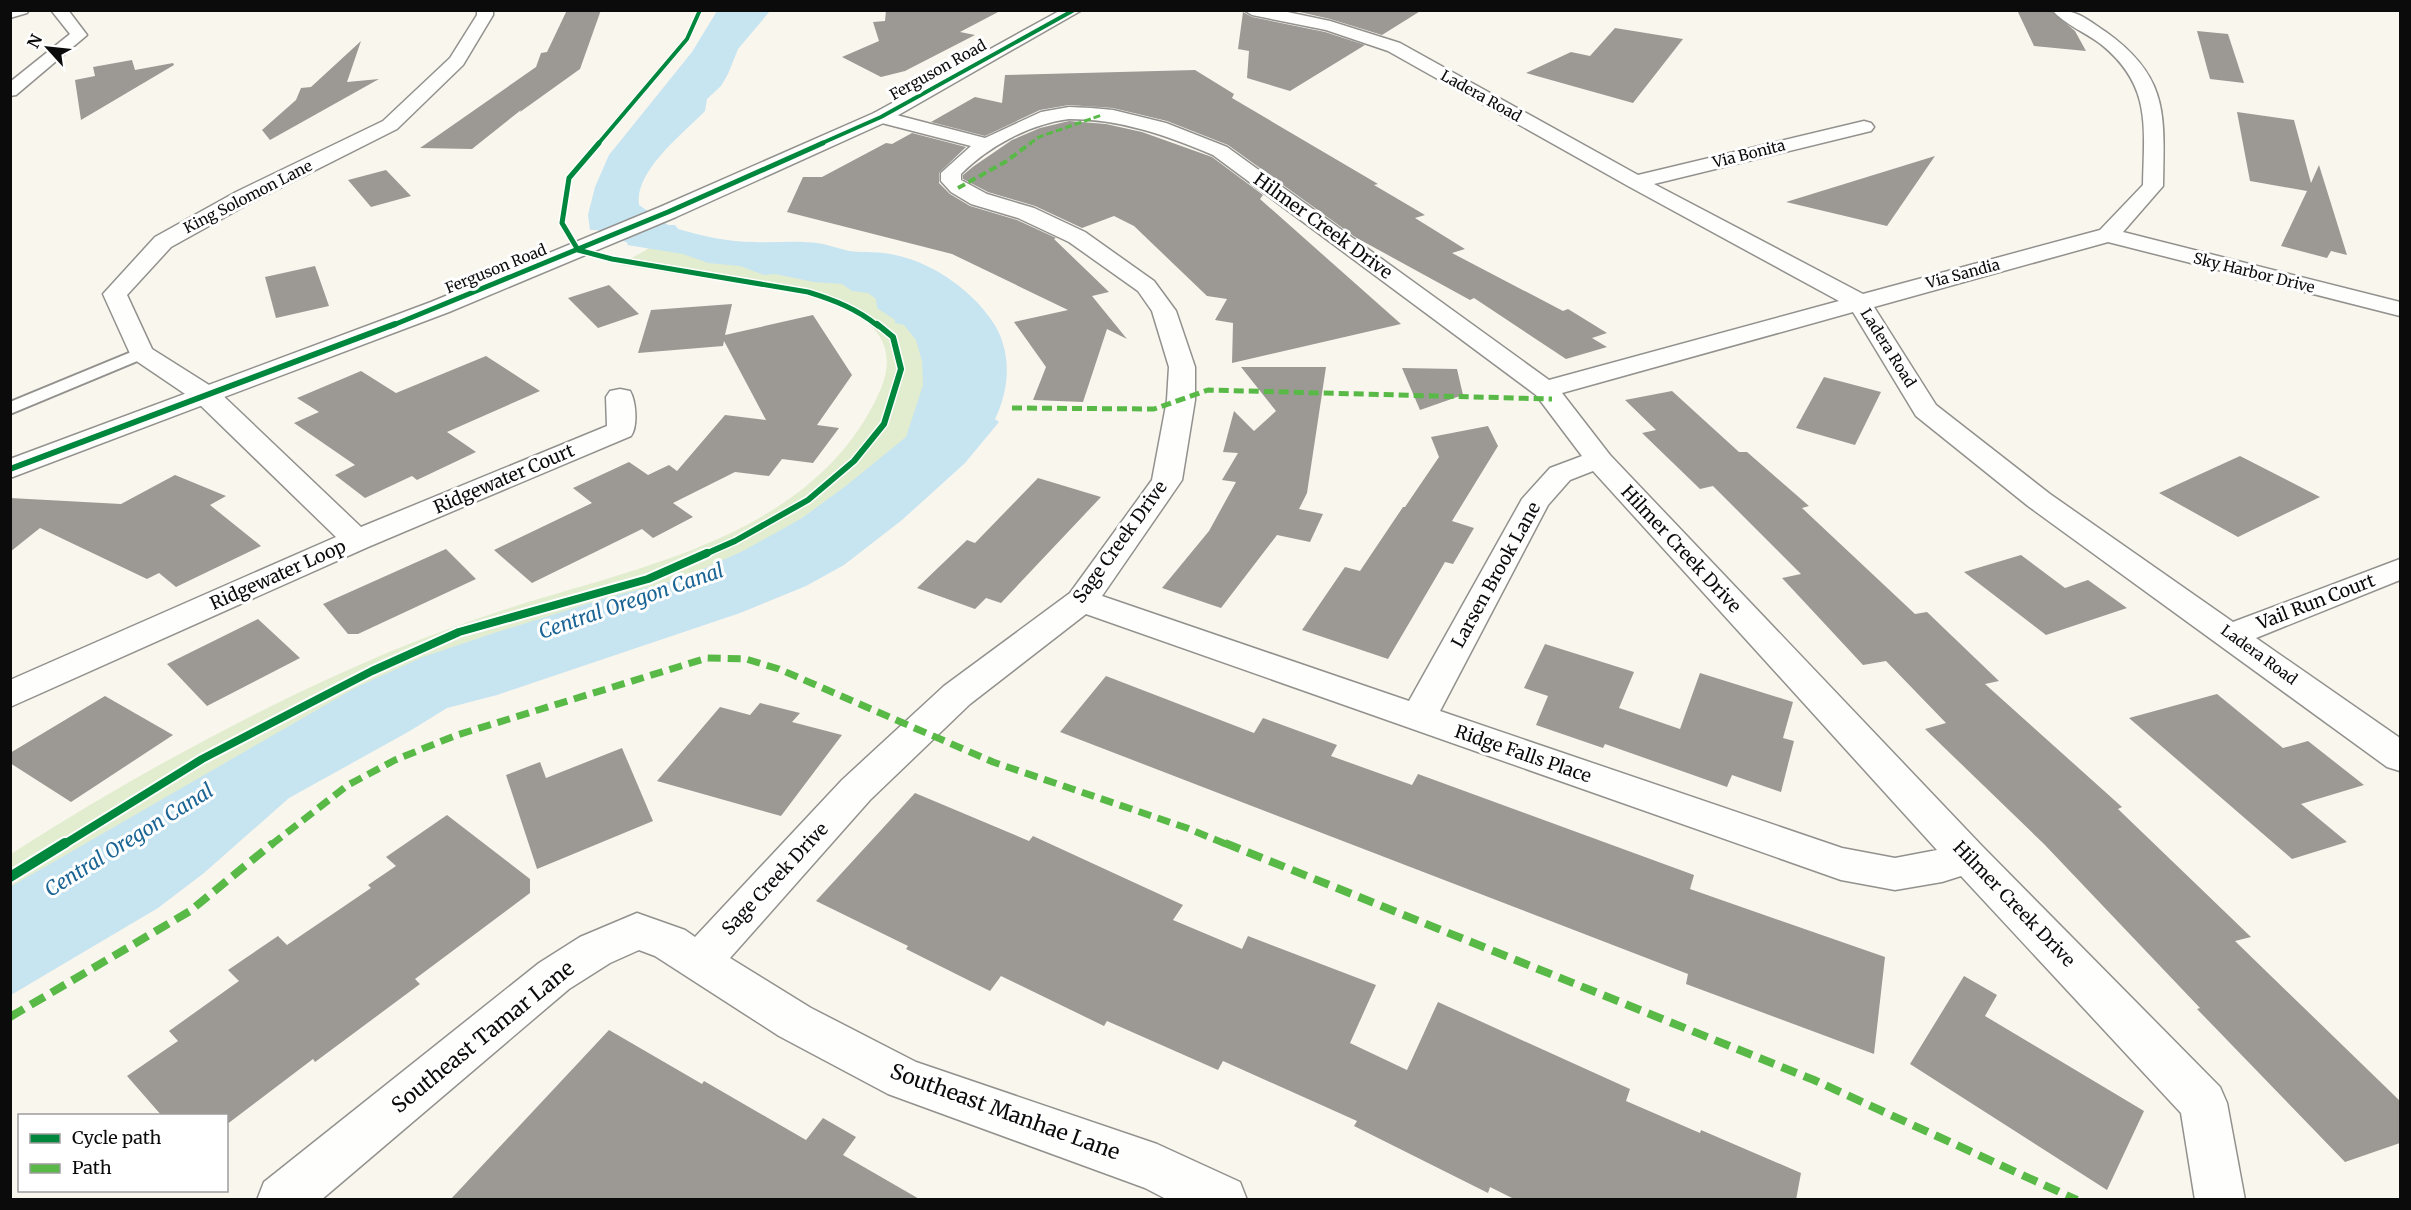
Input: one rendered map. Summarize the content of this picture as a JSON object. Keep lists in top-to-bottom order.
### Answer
{
  "streets": {
    "street": [
      "Ferguson Road",
      "Ladera Road",
      "Via Bonita",
      "King Solomon Lane",
      "Hilmer Creek Drive",
      "Sky Harbor Drive",
      "Via Sandia",
      "Ridgewater Court",
      "Sage Creek Drive",
      "Ridgewater Loop",
      "Larsen Brook Lane",
      "Vail Run Court",
      "Ridge Falls Place",
      "Southeast Tamar Lane",
      "Southeast Manhae Lane"
    ]
  },
  "crossings": [
    ["Ferguson Road", "Ridgewater Loop"],
    ["Ladera Road", "Via Bonita"],
    ["Ladera Road", "Via Sandia"],
    ["Ladera Road", "Vail Run Court"],
    ["Hilmer Creek Drive", "Via Sandia"],
    ["Hilmer Creek Drive", "Sage Creek Drive"],
    ["Hilmer Creek Drive", "Larsen Brook Lane"],
    ["Hilmer Creek Drive", "Ridge Falls Place"],
    ["Sky Harbor Drive", "Via Sandia"],
    ["Ridgewater Court", "Ridgewater Loop"],
    ["Sage Creek Drive", "Ridge Falls Place"],
    ["Sage Creek Drive", "Southeast Tamar Lane"],
    ["Sage Creek Drive", "Southeast Manhae Lane"],
    ["Larsen Brook Lane", "Ridge Falls Place"],
    ["Southeast Tamar Lane", "Southeast Manhae Lane"]
  ],
  "water": ["Central Oregon Canal"],
  "legend": ["Cycle path", "Path"],
  "north": "top left"
}
